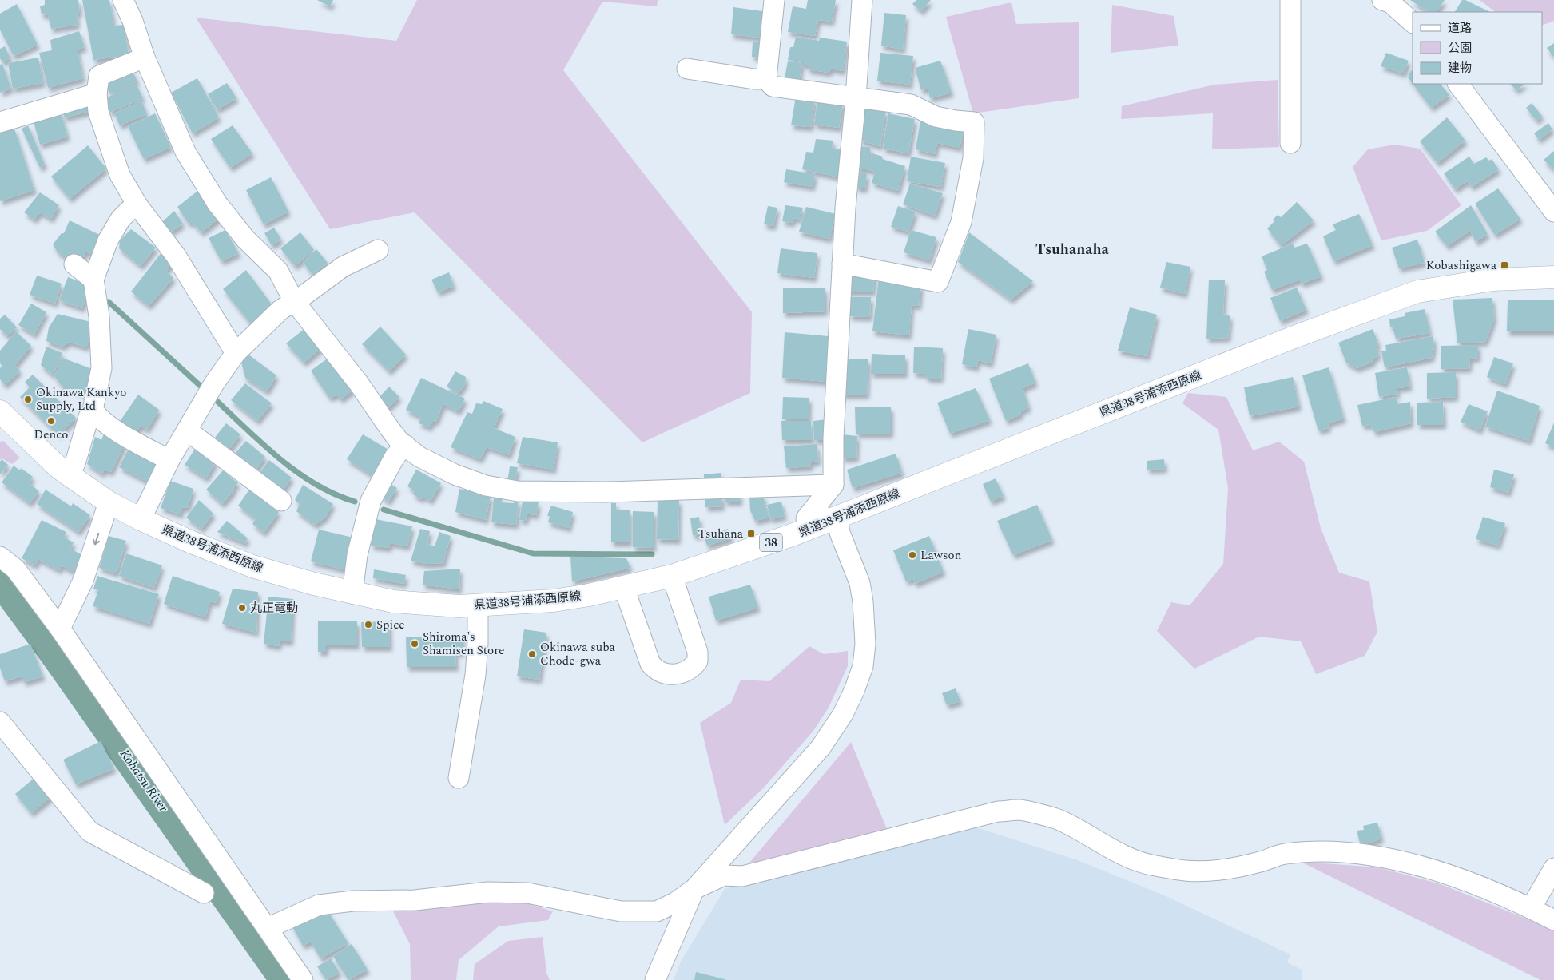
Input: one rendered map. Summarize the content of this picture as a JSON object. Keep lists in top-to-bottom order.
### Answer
{
  "streets": {
    "main road": ["県道38号浦添西原線", "38"]
  },
  "districts": ["Tsuhanaha"],
  "water": ["Kohatsu River"],
  "places": {
    "transit": ["Kobashigawa", "Tsuhana"],
    "other": [
      "Okinawa Kankyo Supply, Ltd",
      "Denco",
      "Lawson",
      "丸正電動",
      "Spice",
      "Shiroma's Shamisen Store",
      "Okinawa suba Chode-gwa"
    ]
  },
  "legend": ["道路", "公園", "建物"]
}
